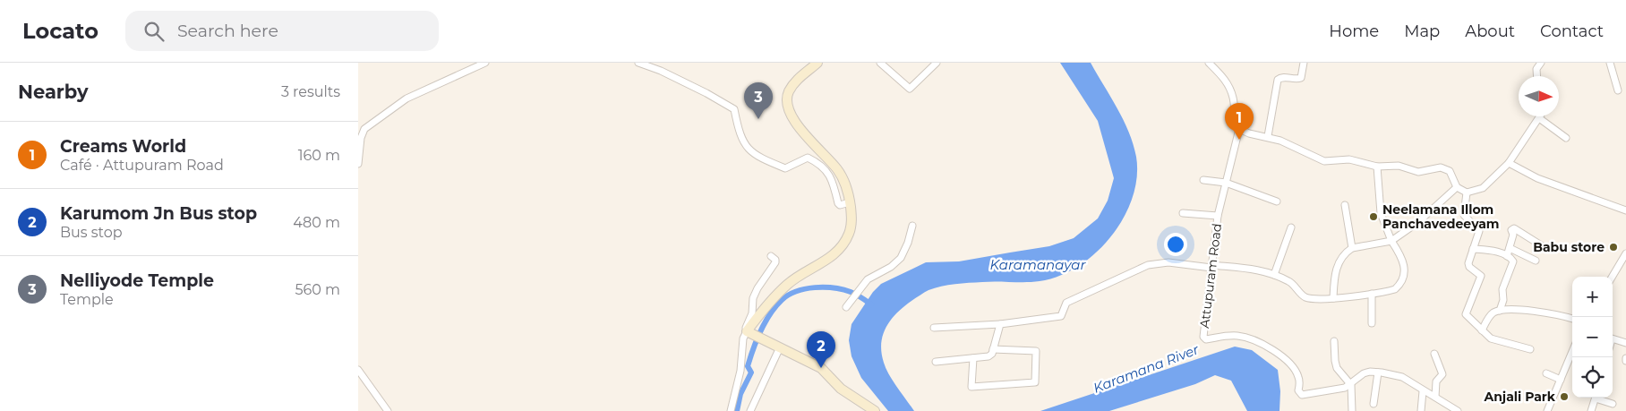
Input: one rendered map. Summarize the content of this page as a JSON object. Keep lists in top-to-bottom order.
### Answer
{
  "streets": {
    "street": ["Attupuram Road"]
  },
  "water": ["Karamanayar", "Karamana River"],
  "places": ["Neelamana Illom Panchavedeeyam", "Babu store", "Anjali Park"],
  "north": "right",
  "page": {
    "header": "Locato",
    "search": "Search here",
    "nav": [
      "Home",
      "Map",
      "About",
      "Contact"
    ],
    "heading": ["Nearby", "3 results"],
    "pins": ["3", "1", "2"],
    "list": [
      {
        "mark": "1",
        "name": "Creams World",
        "note": "Café · Attupuram Road",
        "value": "160 m"
      },
      {
        "mark": "2",
        "name": "Karumom Jn Bus stop",
        "note": "Bus stop",
        "value": "480 m"
      },
      {
        "mark": "3",
        "name": "Nelliyode Temple",
        "note": "Temple",
        "value": "560 m"
      }
    ],
    "map_buttons": ["+", "−"]
  }
}
